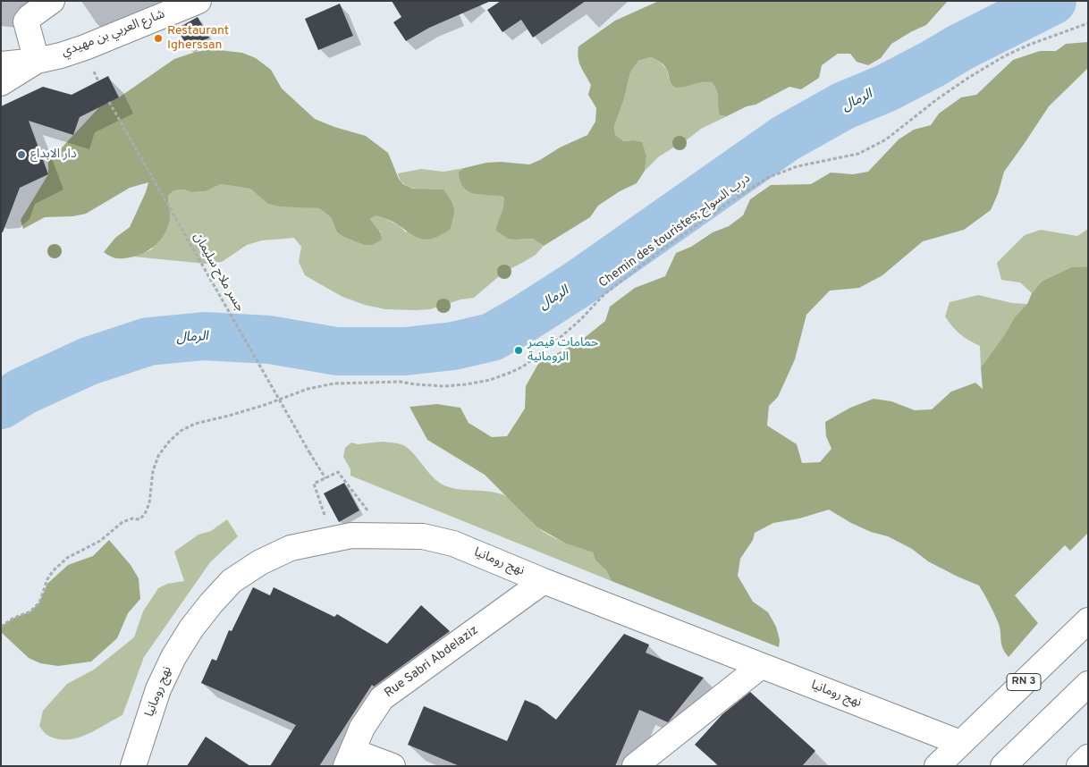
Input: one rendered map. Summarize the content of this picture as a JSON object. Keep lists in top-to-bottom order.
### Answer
{
  "streets": {
    "street": [
      "شارع العربي بن مهيدي",
      "نهج رومانيا",
      "Rue Sabri Abdelaziz",
      "RN 3"
    ],
    "path": ["Chemin des touristes; درب السواح", "جسر ملاح سليمان"]
  },
  "crossings": [
    ["نهج رومانيا", "Rue Sabri Abdelaziz"],
    ["نهج رومانيا", "RN 3"]
  ],
  "water": ["الرمال"],
  "places": ["Restaurant Igherssan", "دار الابداع", "حمامات قيصر الرومانية"]
}
